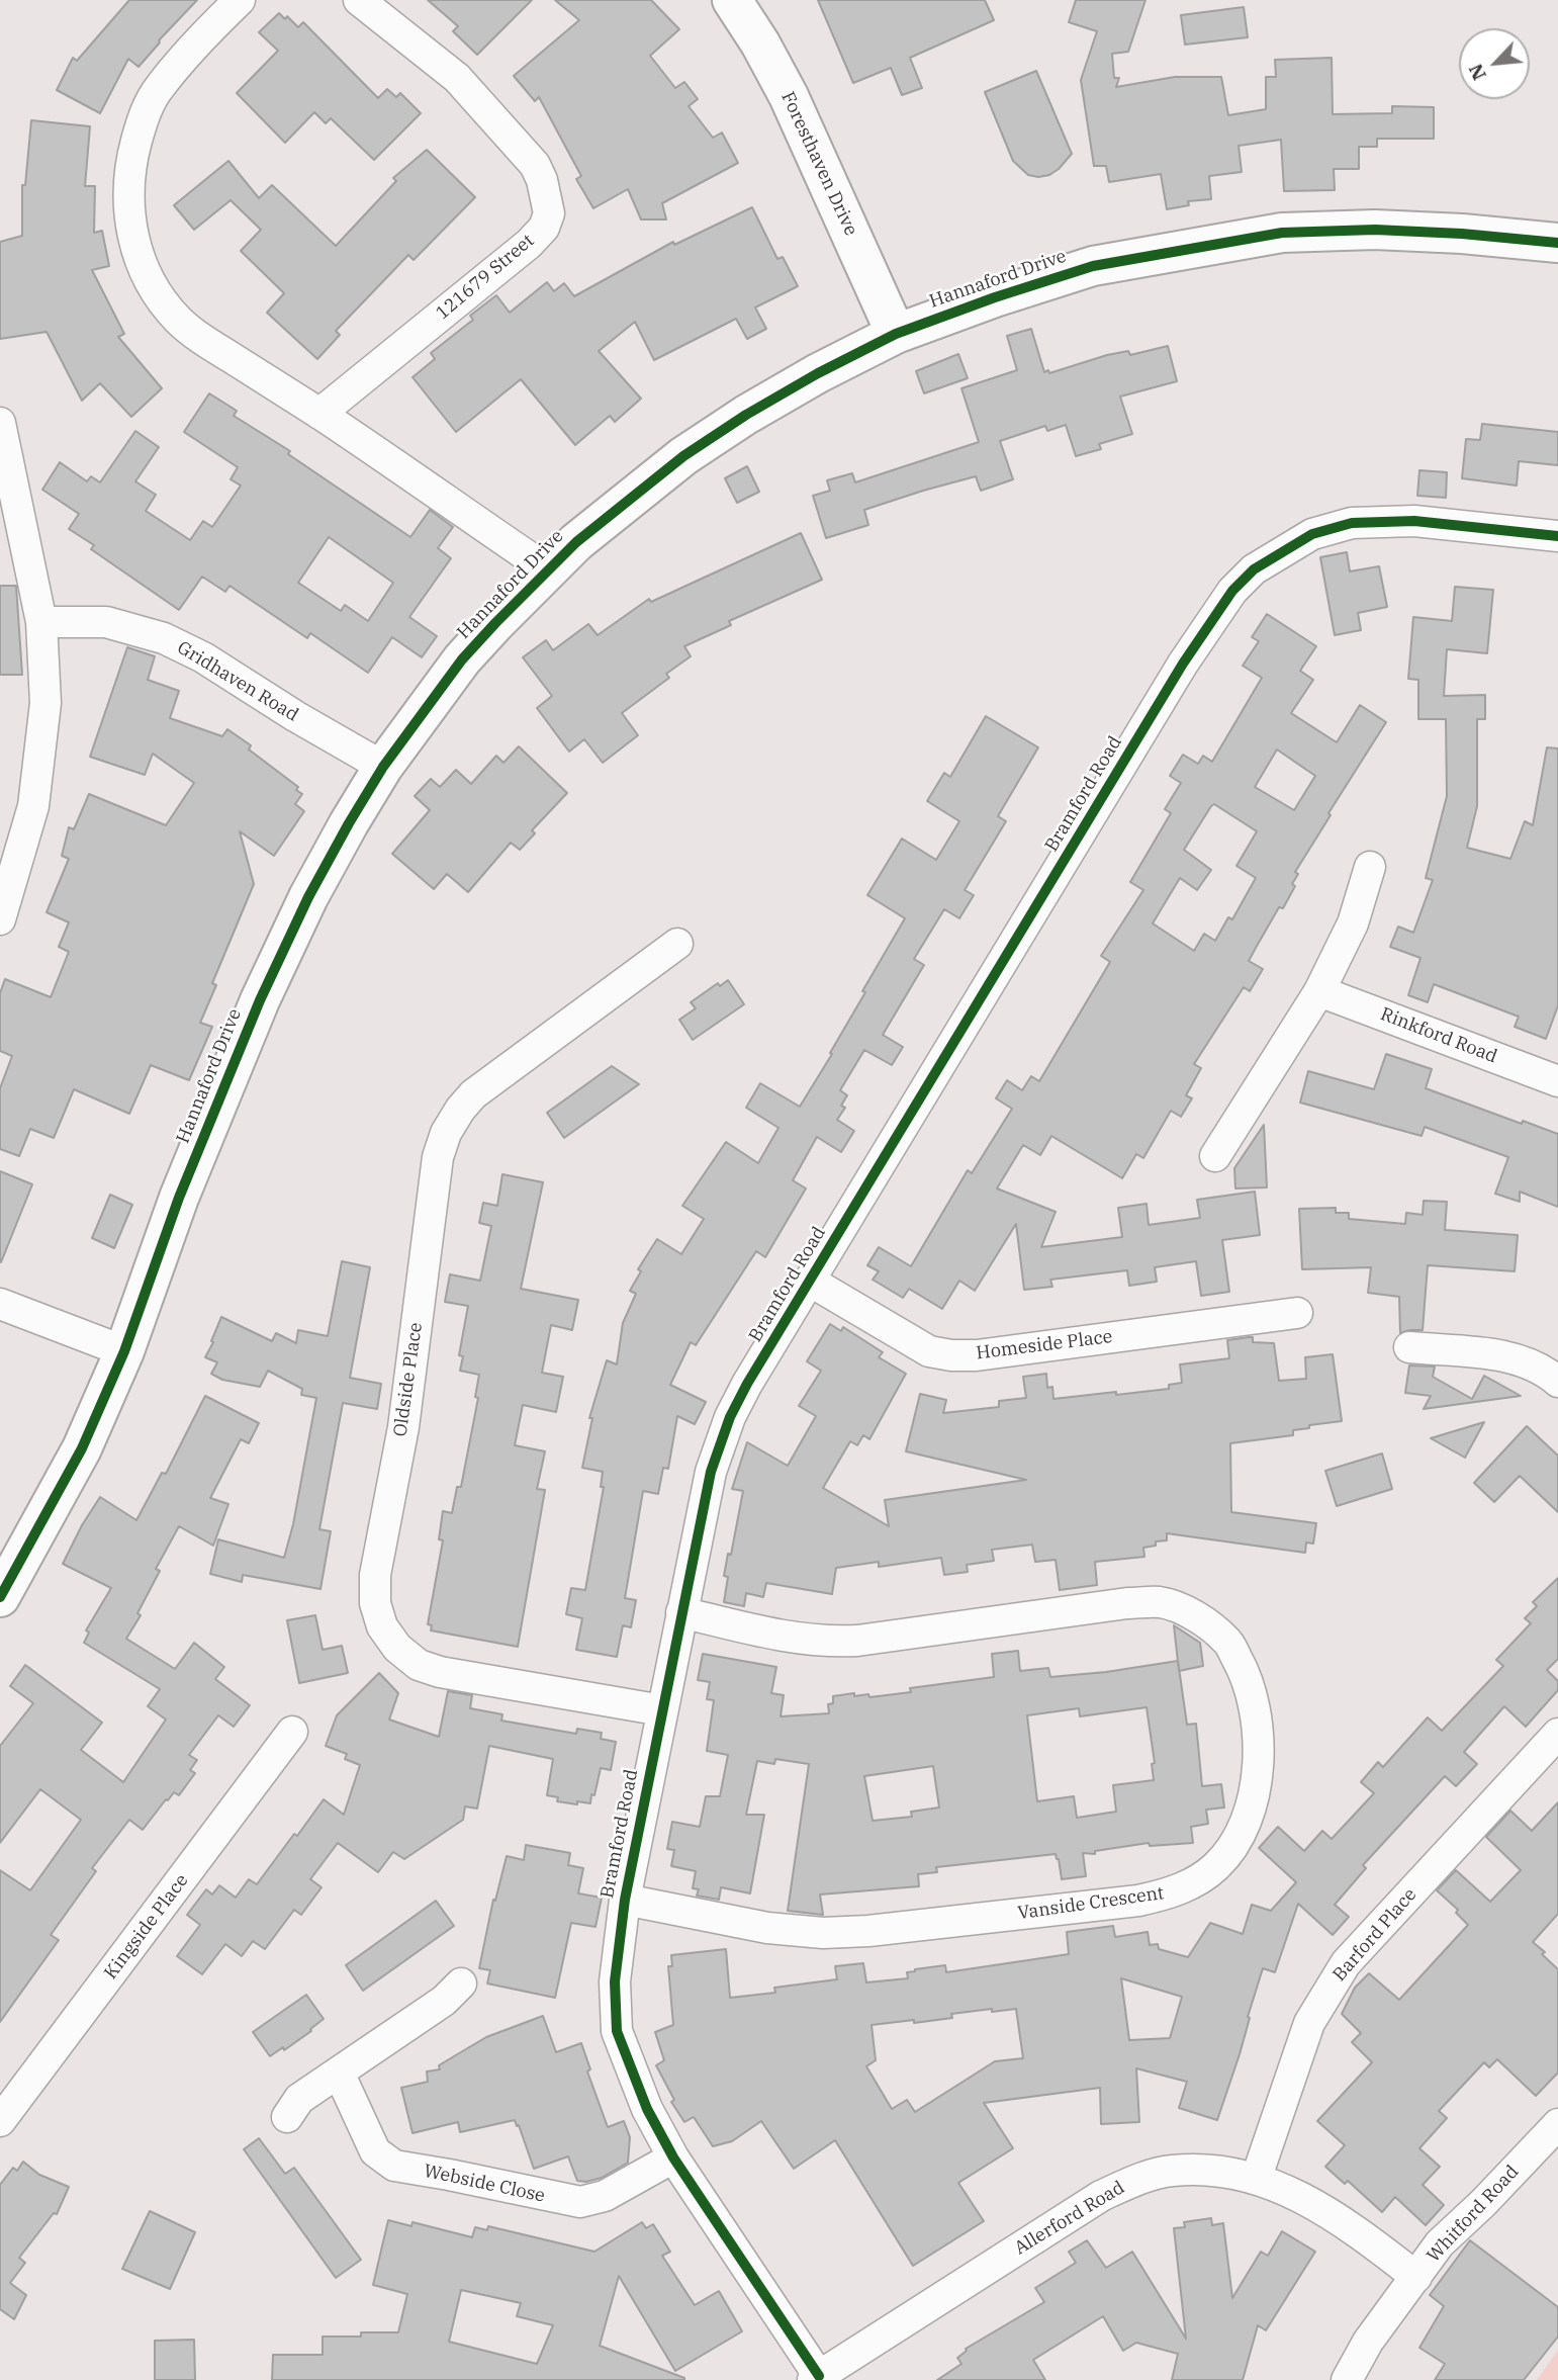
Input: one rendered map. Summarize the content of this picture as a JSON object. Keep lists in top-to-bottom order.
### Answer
{
  "streets": {
    "street": [
      "Foresthaven Drive",
      "121679 Street",
      "Hannaford Drive",
      "Gridhaven Road",
      "Bramford Road",
      "Rinkford Road",
      "Homeside Place",
      "Oldside Place",
      "Vanside Crescent",
      "Kingside Place",
      "Barford Place",
      "Webside Close",
      "Whitford Road",
      "Allerford Road"
    ]
  },
  "crossings": [
    ["Foresthaven Drive", "Hannaford Drive"],
    ["Hannaford Drive", "Gridhaven Road"],
    ["Bramford Road", "Homeside Place"],
    ["Bramford Road", "Oldside Place"],
    ["Bramford Road", "Vanside Crescent"],
    ["Bramford Road", "Webside Close"],
    ["Bramford Road", "Allerford Road"],
    ["Barford Place", "Allerford Road"],
    ["Whitford Road", "Allerford Road"]
  ],
  "north": "bottom left"
}
